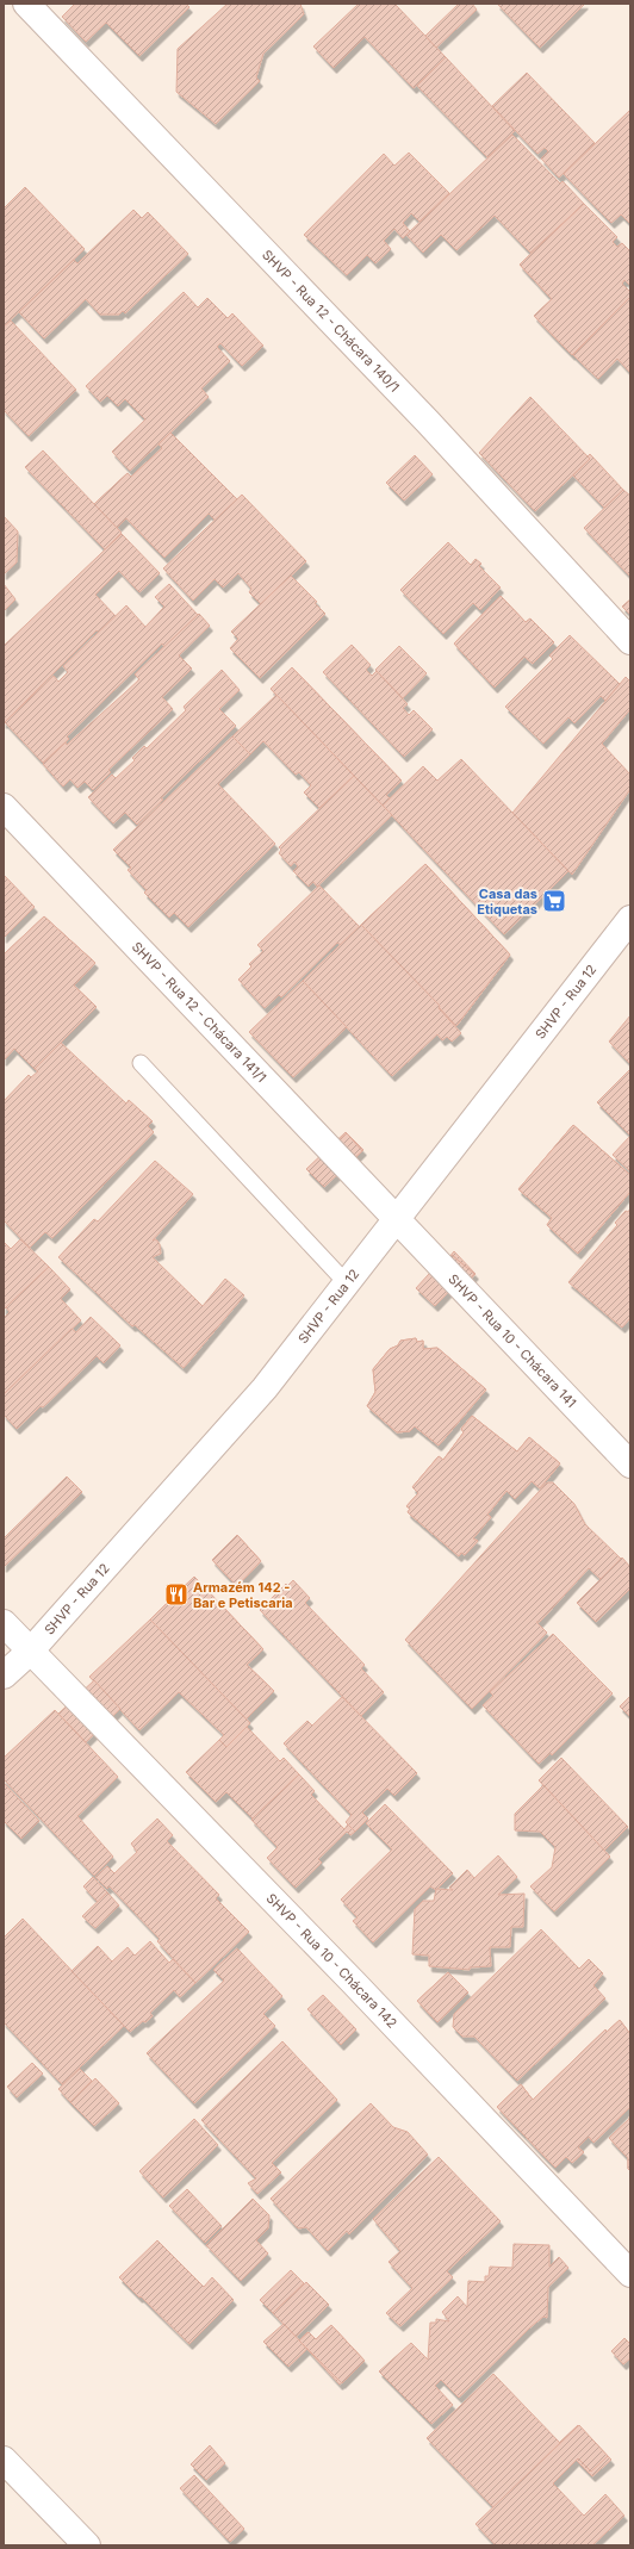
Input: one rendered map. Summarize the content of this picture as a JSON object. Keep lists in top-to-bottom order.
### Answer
{
  "streets": {
    "street": [
      "SHVP - Rua 12 - Chácara 140/1",
      "SHVP - Rua 12",
      "SHVP - Rua 12 - Chácara 141/1",
      "SHVP - Rua 10 - Chácara 141",
      "SHVP - Rua 10 - Chácara 142"
    ]
  },
  "crossings": [
    ["SHVP - Rua 12", "SHVP - Rua 12 - Chácara 141/1"],
    ["SHVP - Rua 12", "SHVP - Rua 10 - Chácara 141"],
    ["SHVP - Rua 12", "SHVP - Rua 10 - Chácara 142"],
    ["SHVP - Rua 12 - Chácara 141/1", "SHVP - Rua 10 - Chácara 141"]
  ],
  "places": {
    "supermarket": ["Casa das Etiquetas"],
    "restaurant": ["Armazém 142 - Bar e Petiscaria"]
  }
}
